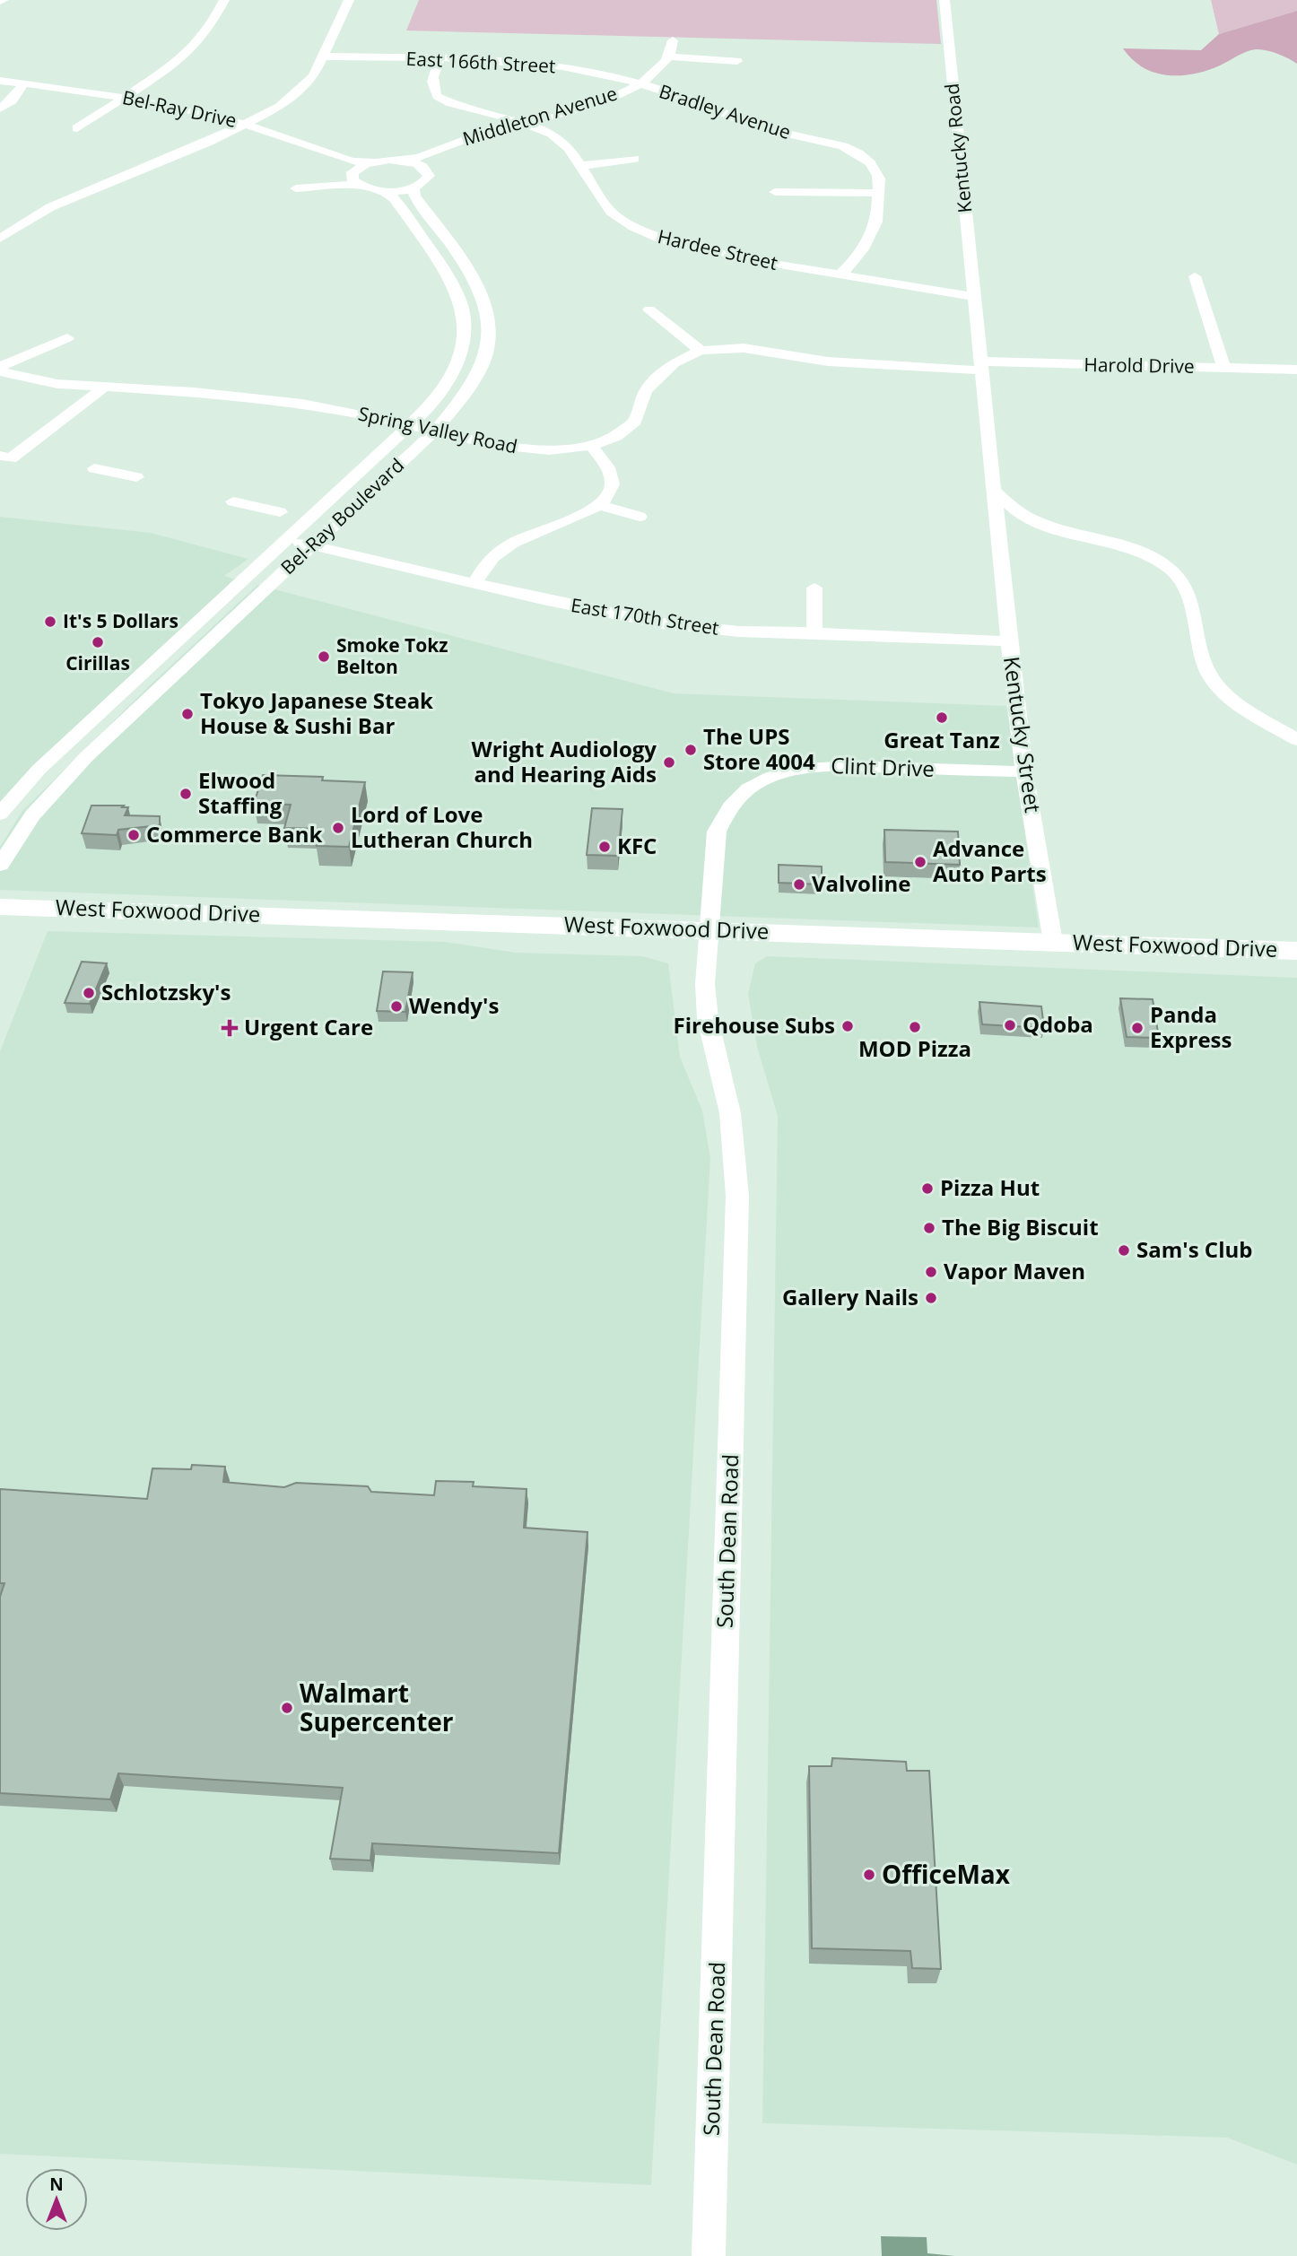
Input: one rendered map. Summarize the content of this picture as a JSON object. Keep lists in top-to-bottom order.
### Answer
{
  "streets": {
    "main road": ["West Foxwood Drive"],
    "street": [
      "East 166th Street",
      "Bel-Ray Drive",
      "Bradley Avenue",
      "Middleton Avenue",
      "Kentucky Road",
      "Hardee Street",
      "Harold Drive",
      "Spring Valley Road",
      "Bel-Ray Boulevard",
      "East 170th Street",
      "Kentucky Street",
      "Clint Drive",
      "South Dean Road"
    ]
  },
  "crossings": [
    ["East 166th Street", "Bradley Avenue"],
    ["East 166th Street", "Middleton Avenue"],
    ["East 166th Street", "Hardee Street"],
    ["Bradley Avenue", "Middleton Avenue"],
    ["Bradley Avenue", "Hardee Street"],
    ["Middleton Avenue", "Hardee Street"],
    ["Kentucky Road", "Hardee Street"],
    ["Harold Drive", "Spring Valley Road"],
    ["Spring Valley Road", "Bel-Ray Boulevard"],
    ["Bel-Ray Boulevard", "East 170th Street"],
    ["East 170th Street", "Kentucky Street"],
    ["Kentucky Street", "Clint Drive"],
    ["Kentucky Street", "West Foxwood Drive"],
    ["Clint Drive", "West Foxwood Drive"],
    ["Clint Drive", "South Dean Road"],
    ["West Foxwood Drive", "South Dean Road"]
  ],
  "places": {
    "other": [
      "It's 5 Dollars",
      "Cirillas",
      "Smoke Tokz Belton",
      "Tokyo Japanese Steak House & Sushi Bar",
      "Great Tanz",
      "The UPS Store 4004",
      "Wright Audiology and Hearing Aids",
      "Elwood Staffing",
      "Lord of Love Lutheran Church",
      "Commerce Bank",
      "KFC",
      "Advance Auto Parts",
      "Valvoline",
      "Schlotzsky's",
      "Wendy's",
      "Qdoba",
      "Firehouse Subs",
      "MOD Pizza",
      "Panda Express",
      "Pizza Hut",
      "The Big Biscuit",
      "Sam's Club",
      "Vapor Maven",
      "Gallery Nails",
      "Walmart Supercenter",
      "OfficeMax"
    ],
    "health": ["Urgent Care"]
  },
  "north": "top"
}
